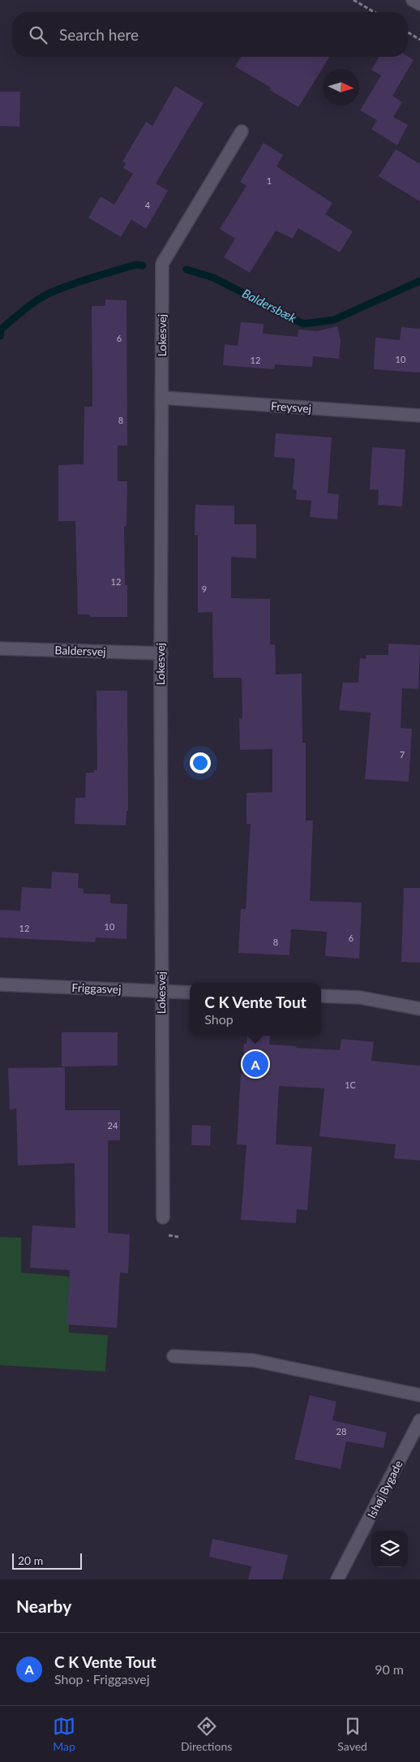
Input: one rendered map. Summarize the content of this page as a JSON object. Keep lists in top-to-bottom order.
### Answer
{
  "streets": {
    "street": [
      "Lokesvej",
      "Freysvej",
      "Baldersvej",
      "Friggasvej",
      "Ishøj Bygade"
    ]
  },
  "crossings": [
    ["Lokesvej", "Freysvej"],
    ["Lokesvej", "Baldersvej"],
    ["Lokesvej", "Friggasvej"]
  ],
  "water": ["Baldersbæk"],
  "house_numbers": [
    "1",
    "4",
    "6",
    "10",
    "12",
    "8",
    "12",
    "9",
    "7",
    "10",
    "12",
    "6",
    "8",
    "1C",
    "24",
    "28"
  ],
  "scale_bar": "20 m",
  "north": "right",
  "page": {
    "search": "Search here",
    "popup": ["C K Vente Tout", "Shop"],
    "pins": "A",
    "scale": "20 m",
    "heading": "Nearby",
    "list": [
      {
        "mark": "A",
        "name": "C K Vente Tout",
        "note": "Shop · Friggasvej",
        "value": "90 m"
      }
    ],
    "nav": ["Map", "Directions", "Saved"]
  }
}
